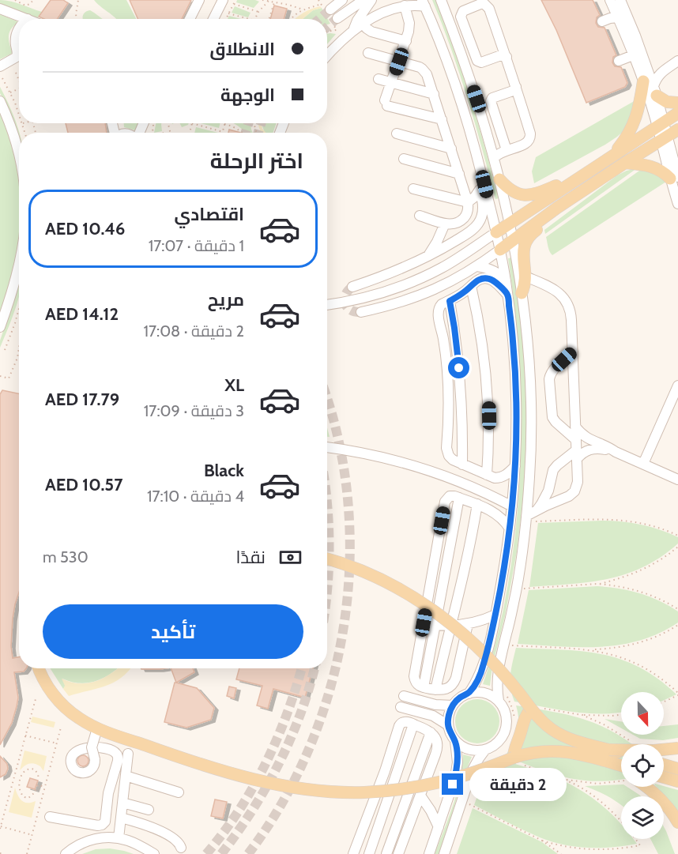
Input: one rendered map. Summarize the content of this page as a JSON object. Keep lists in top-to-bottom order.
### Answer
{
  "north": "bottom",
  "page": {
    "banner": ["الانطلاق", "الوجهة"],
    "heading": "اختر الرحلة",
    "list": [
      {
        "name": "اقتصادي",
        "note": "1 دقيقة · 17:07",
        "value": "AED 10.46"
      },
      {
        "name": "مريح",
        "note": "2 دقيقة · 17:08",
        "value": "AED 14.12"
      },
      {
        "name": "XL",
        "note": "3 دقيقة · 17:09",
        "value": "AED 17.79"
      },
      {
        "name": "Black",
        "note": "4 دقيقة · 17:10",
        "value": "AED 10.57"
      }
    ],
    "pay": ["نقدًا", "530 m"],
    "buttons": "تأكيد",
    "bubble": "2 دقيقة"
  }
}
